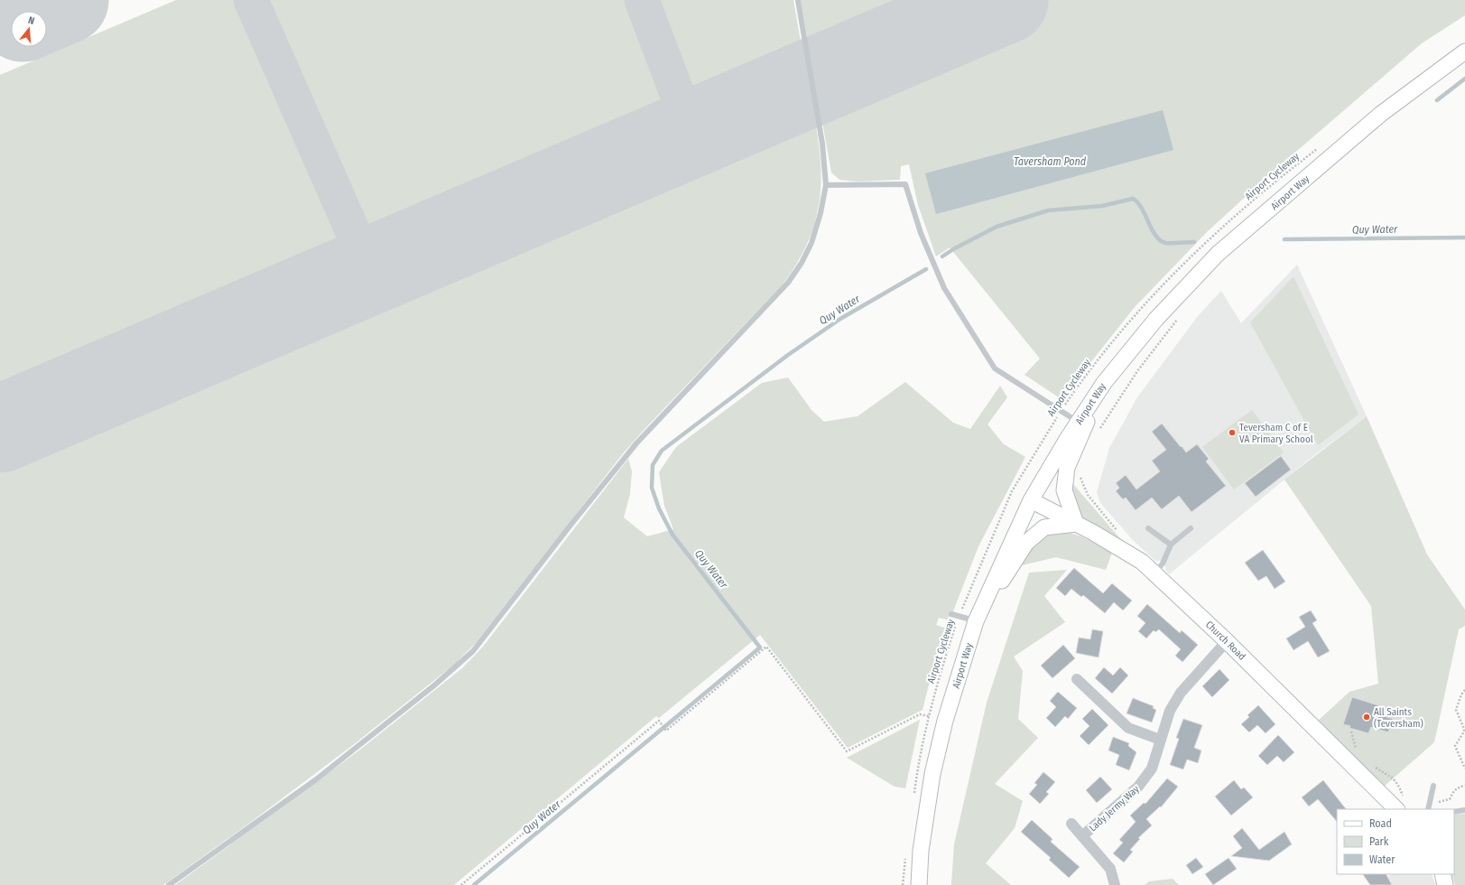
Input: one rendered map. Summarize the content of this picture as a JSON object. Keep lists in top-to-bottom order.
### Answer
{
  "streets": {
    "street": ["Airport Way", "Church Road", "Lady Jermy Way"],
    "path": ["Airport Cycleway"]
  },
  "crossings": [
    ["Airport Way", "Church Road"],
    ["Church Road", "Lady Jermy Way"]
  ],
  "water": ["Taversham Pond", "Quy Water"],
  "places": ["Teversham C of E VA Primary School", "All Saints (Teversham)"],
  "legend": ["Road", "Park", "Water"],
  "north": "top"
}
